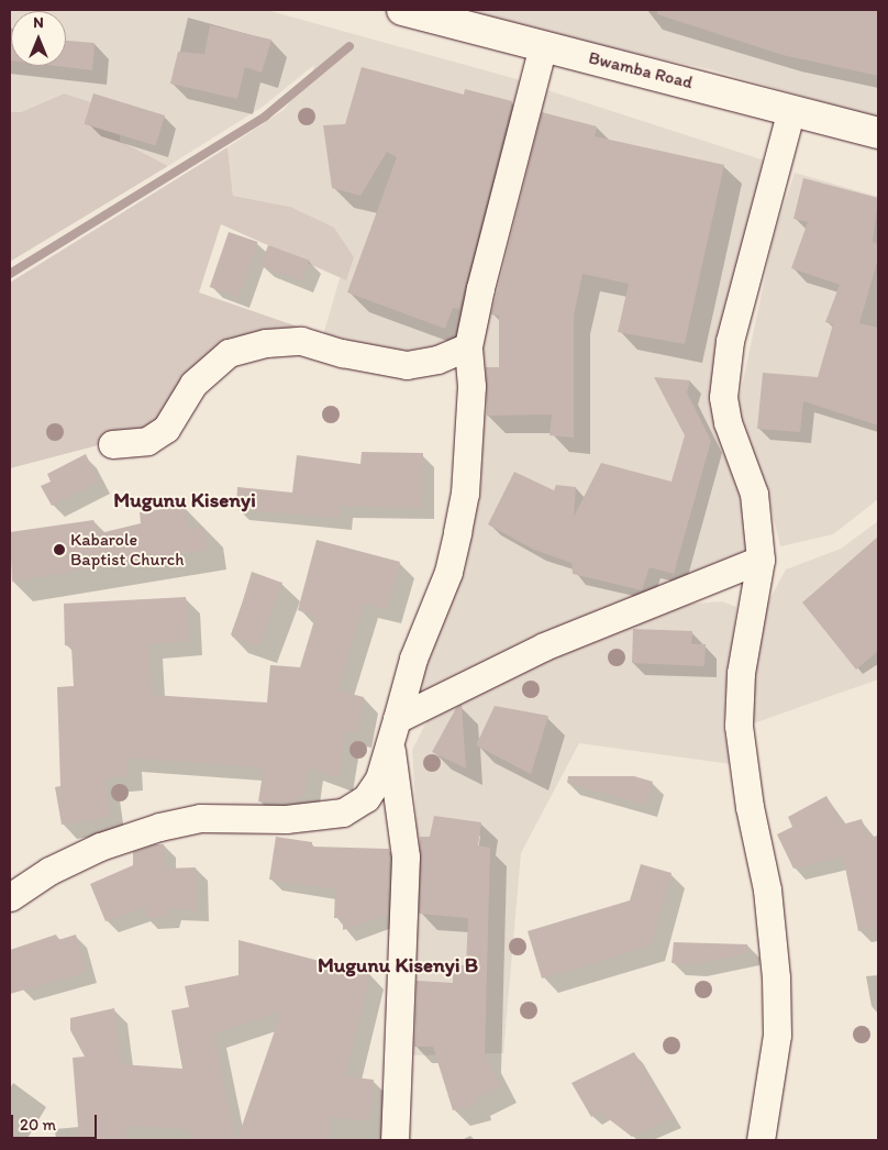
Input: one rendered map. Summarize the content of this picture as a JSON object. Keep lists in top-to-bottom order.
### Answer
{
  "streets": {
    "main road": ["Bwamba Road"]
  },
  "districts": ["Mugunu Kisenyi", "Mugunu Kisenyi B"],
  "places": ["Kabarole Baptist Church"],
  "scale_bar": "20 m",
  "north": "top"
}
